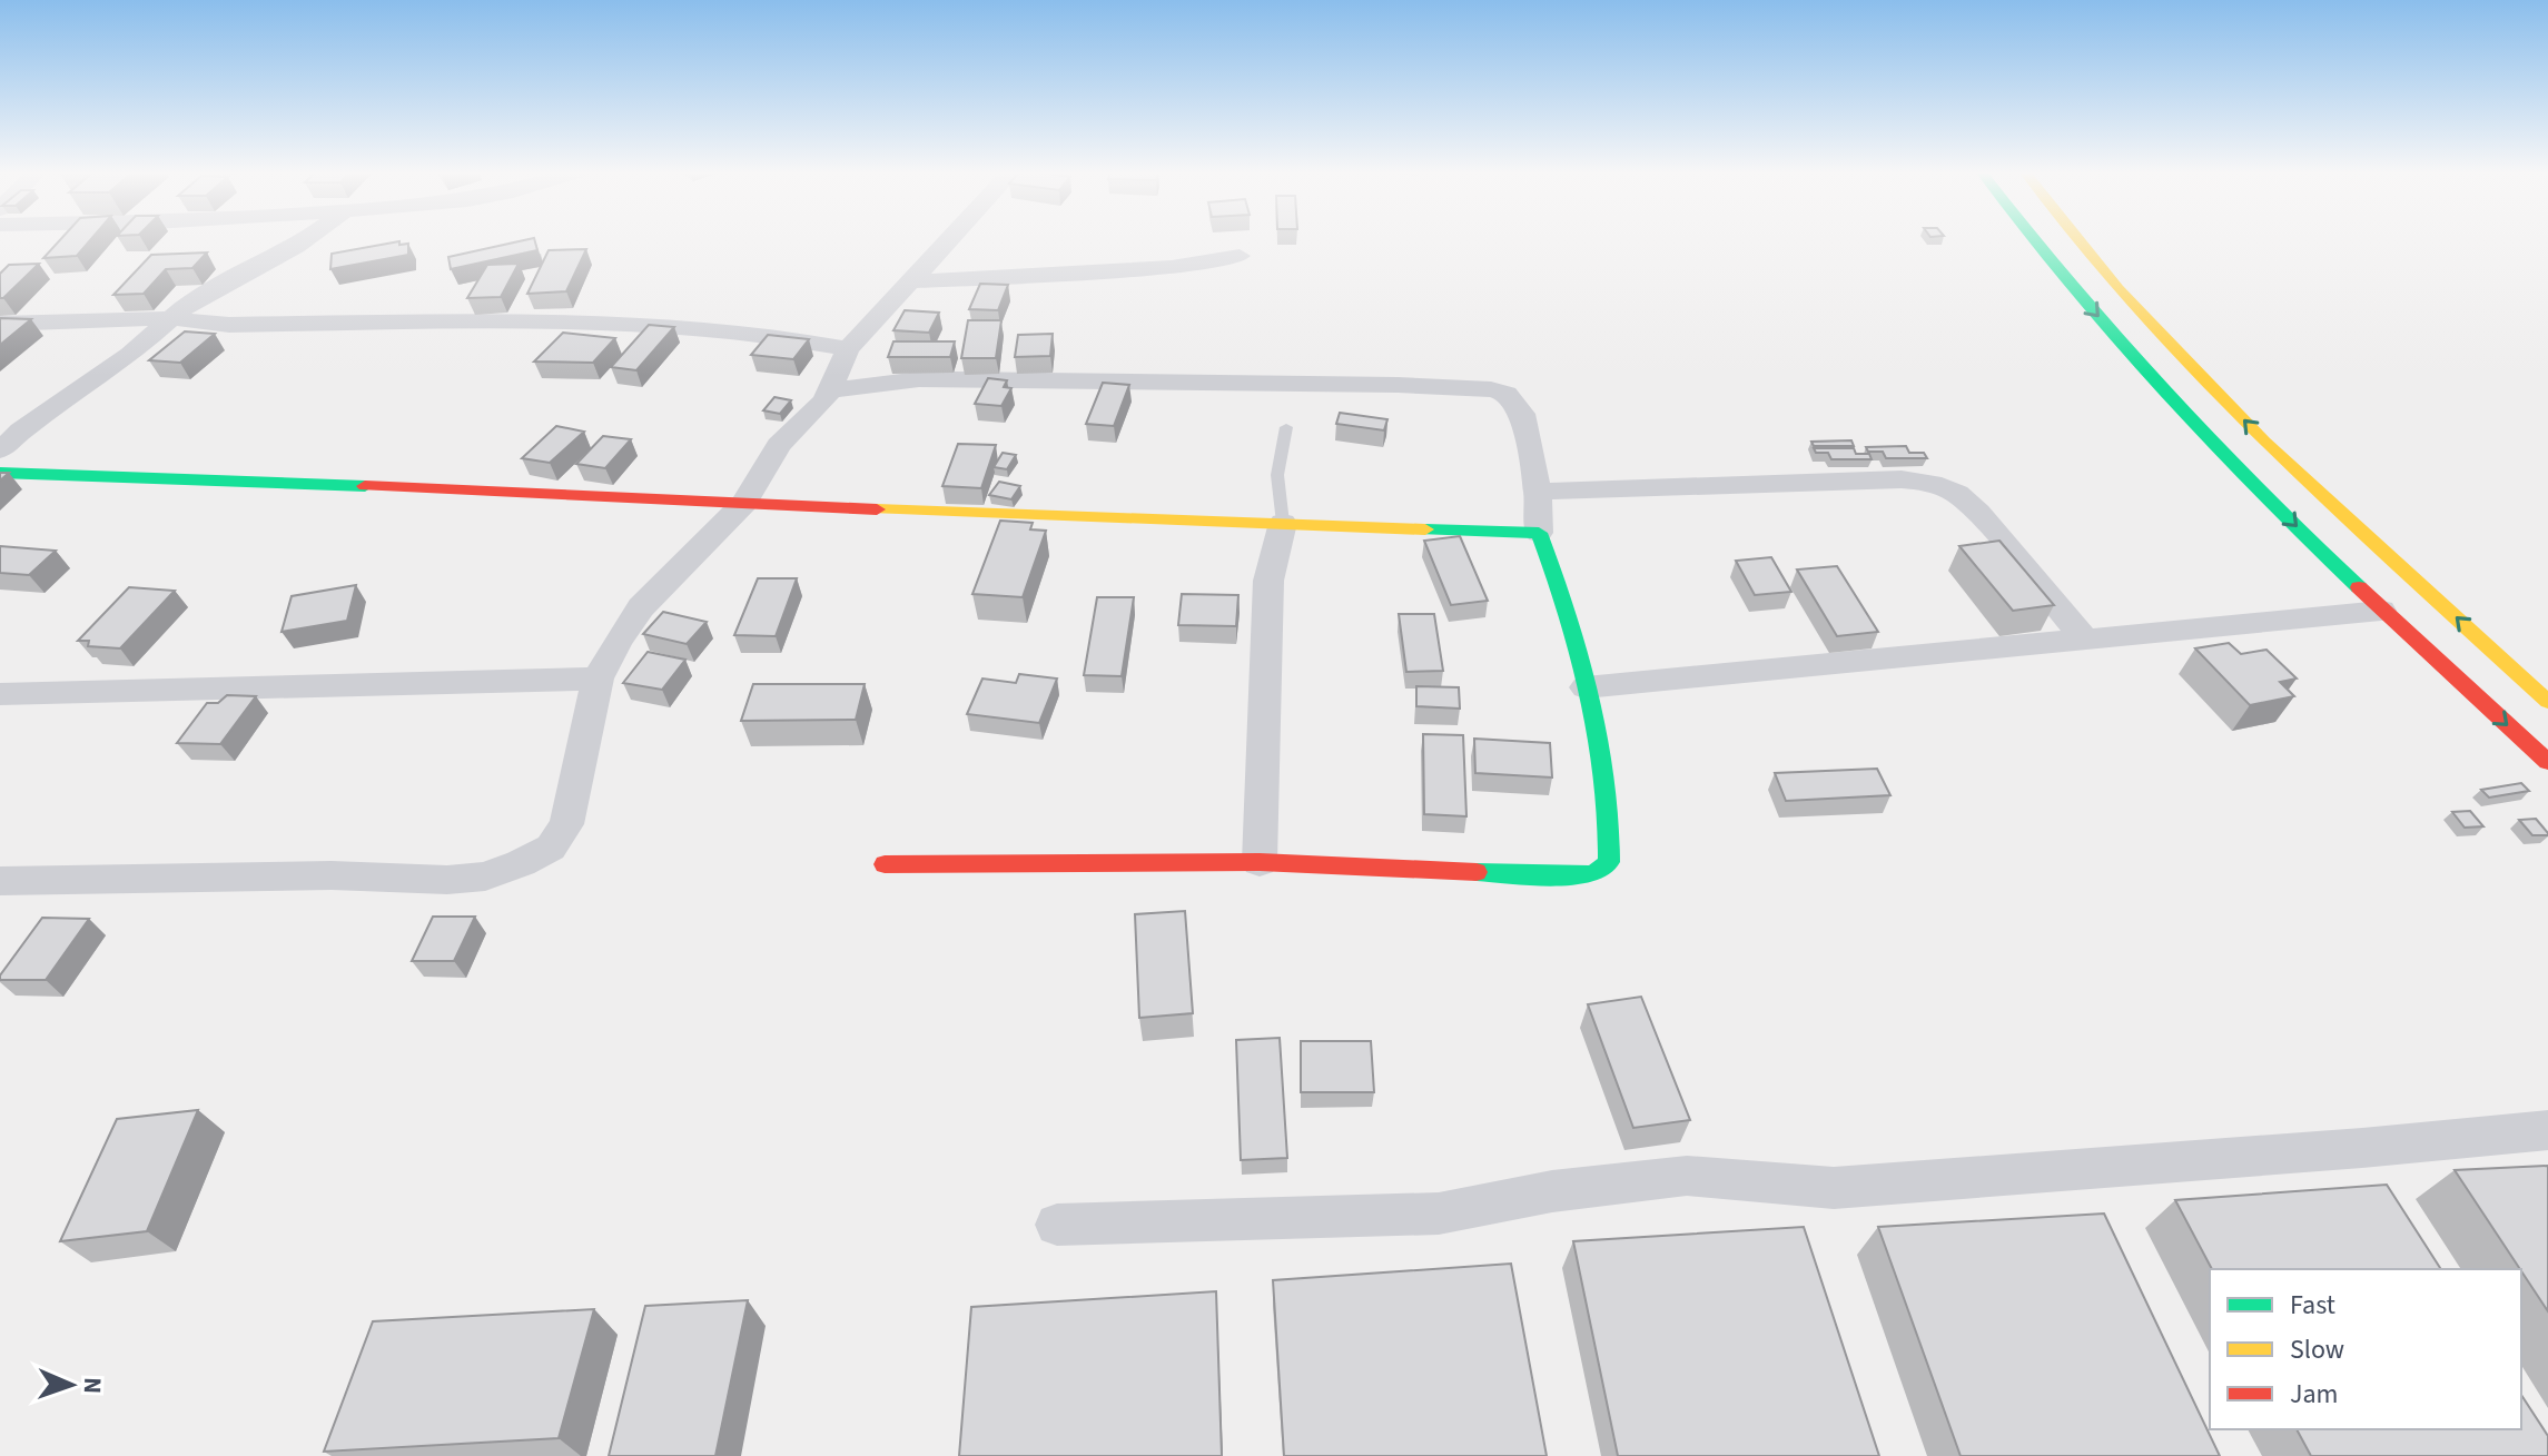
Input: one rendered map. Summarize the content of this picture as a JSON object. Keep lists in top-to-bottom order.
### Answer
{
  "legend": ["Fast", "Slow", "Jam"],
  "north": "right"
}
